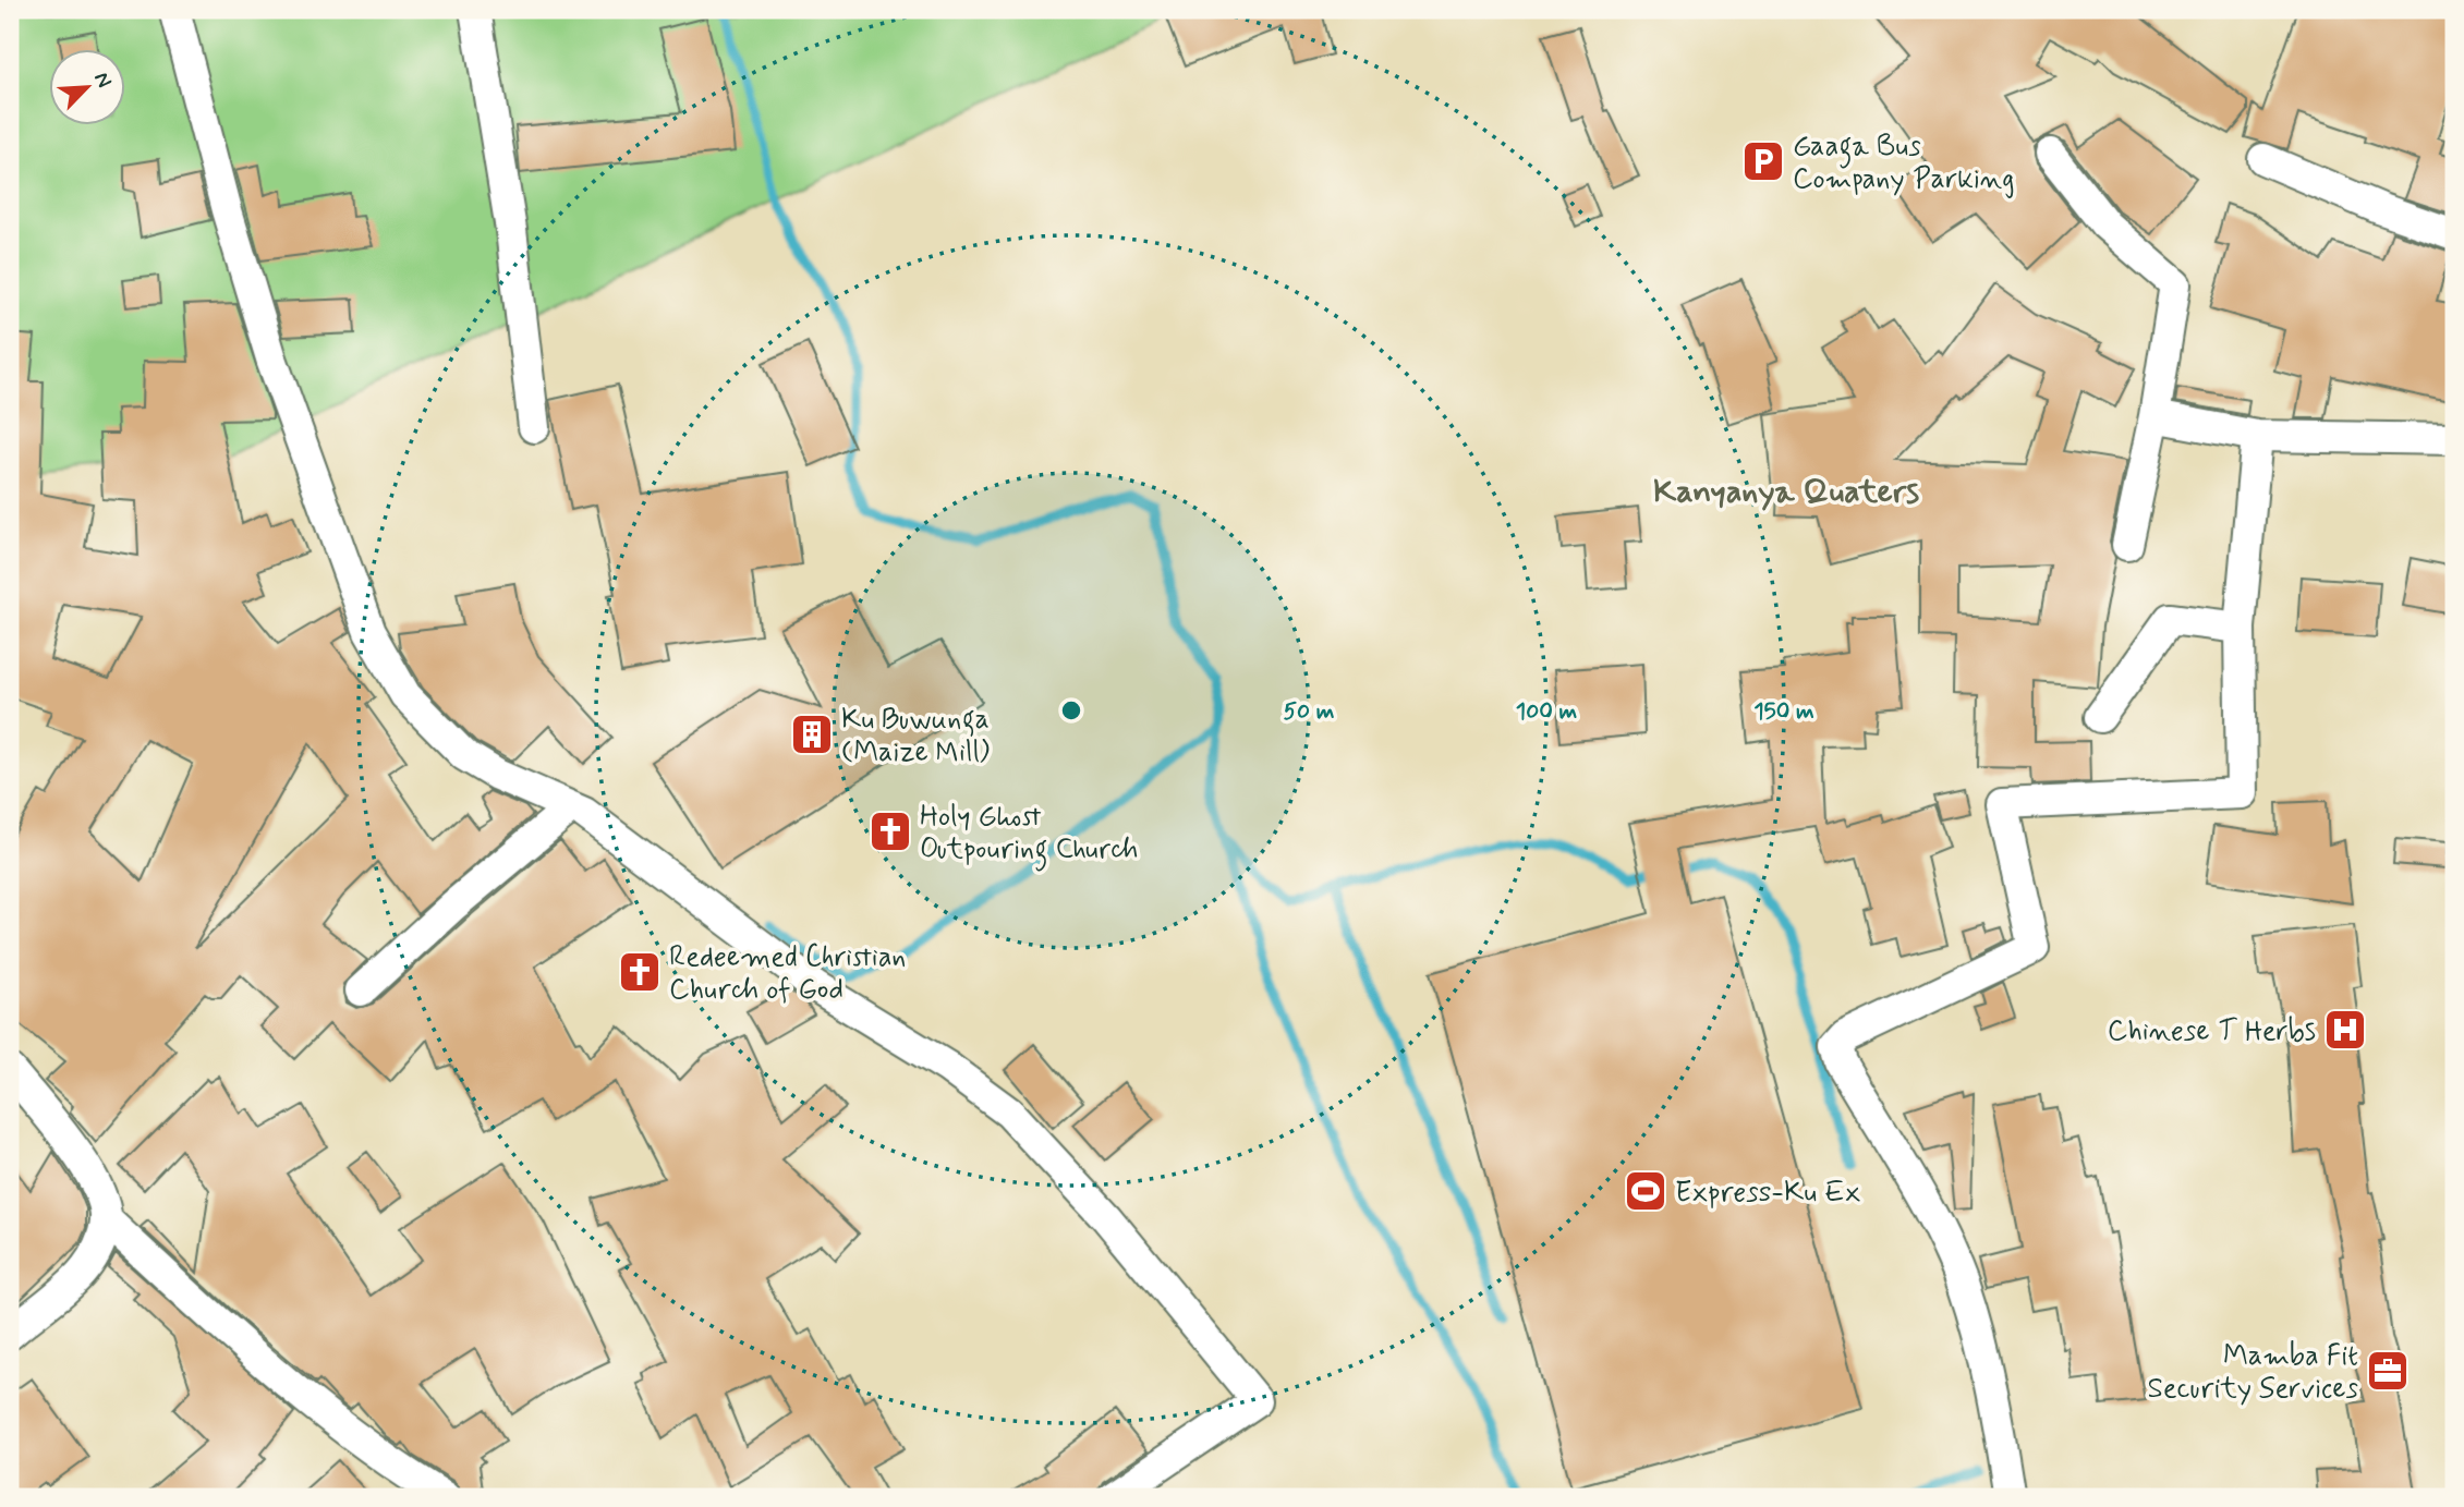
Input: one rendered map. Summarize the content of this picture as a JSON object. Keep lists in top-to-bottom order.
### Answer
{
  "districts": ["Kanyanya Quaters"],
  "places": {
    "parking": ["Gaaga Bus Company Parking"],
    "building": ["Ku Buwunga (Maize Mill)"],
    "church": ["Holy Ghost Outpouring Church", "Redeemed Christian Church of God"],
    "hospital": ["Chinese T Herbs"],
    "sports": ["Express-Ku Ex"],
    "office": ["Mamba Fit Security Services"]
  },
  "north": "top right",
  "rings": ["50 m", "100 m", "150 m"]
}
